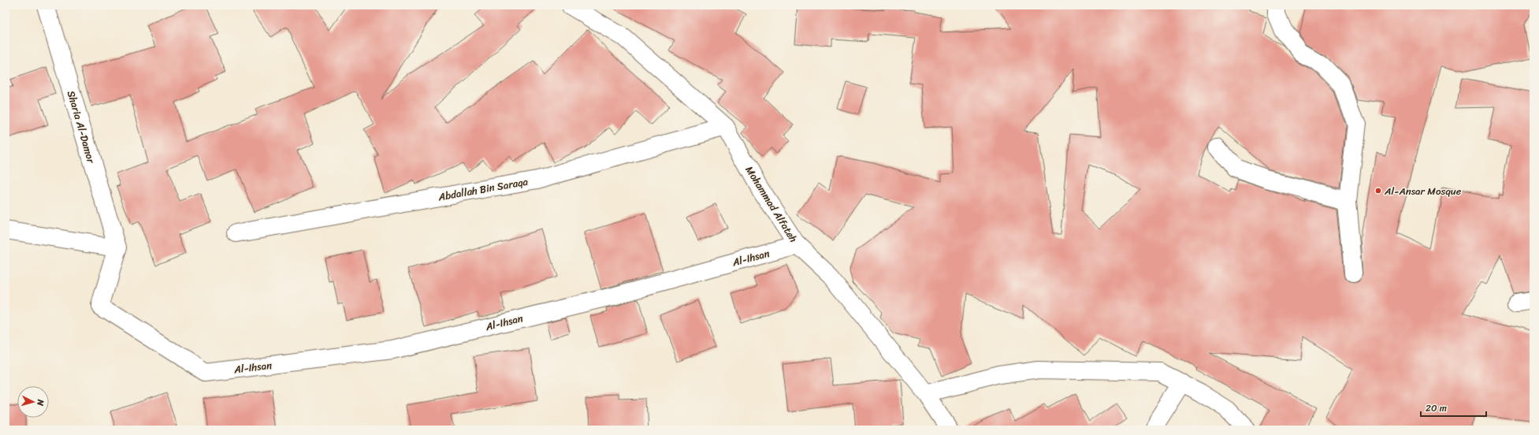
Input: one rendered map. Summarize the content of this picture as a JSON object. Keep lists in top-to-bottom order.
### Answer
{
  "streets": {
    "street": [
      "Sharia Al-Damor",
      "Abdallah Bin Saraqa",
      "Mohammad Alfateh",
      "Al-Ihsan"
    ]
  },
  "crossings": [
    ["Sharia Al-Damor", "Al-Ihsan"],
    ["Abdallah Bin Saraqa", "Mohammad Alfateh"],
    ["Mohammad Alfateh", "Al-Ihsan"]
  ],
  "places": ["Al-Ansar Mosque"],
  "scale_bar": "20 m",
  "north": "right"
}
